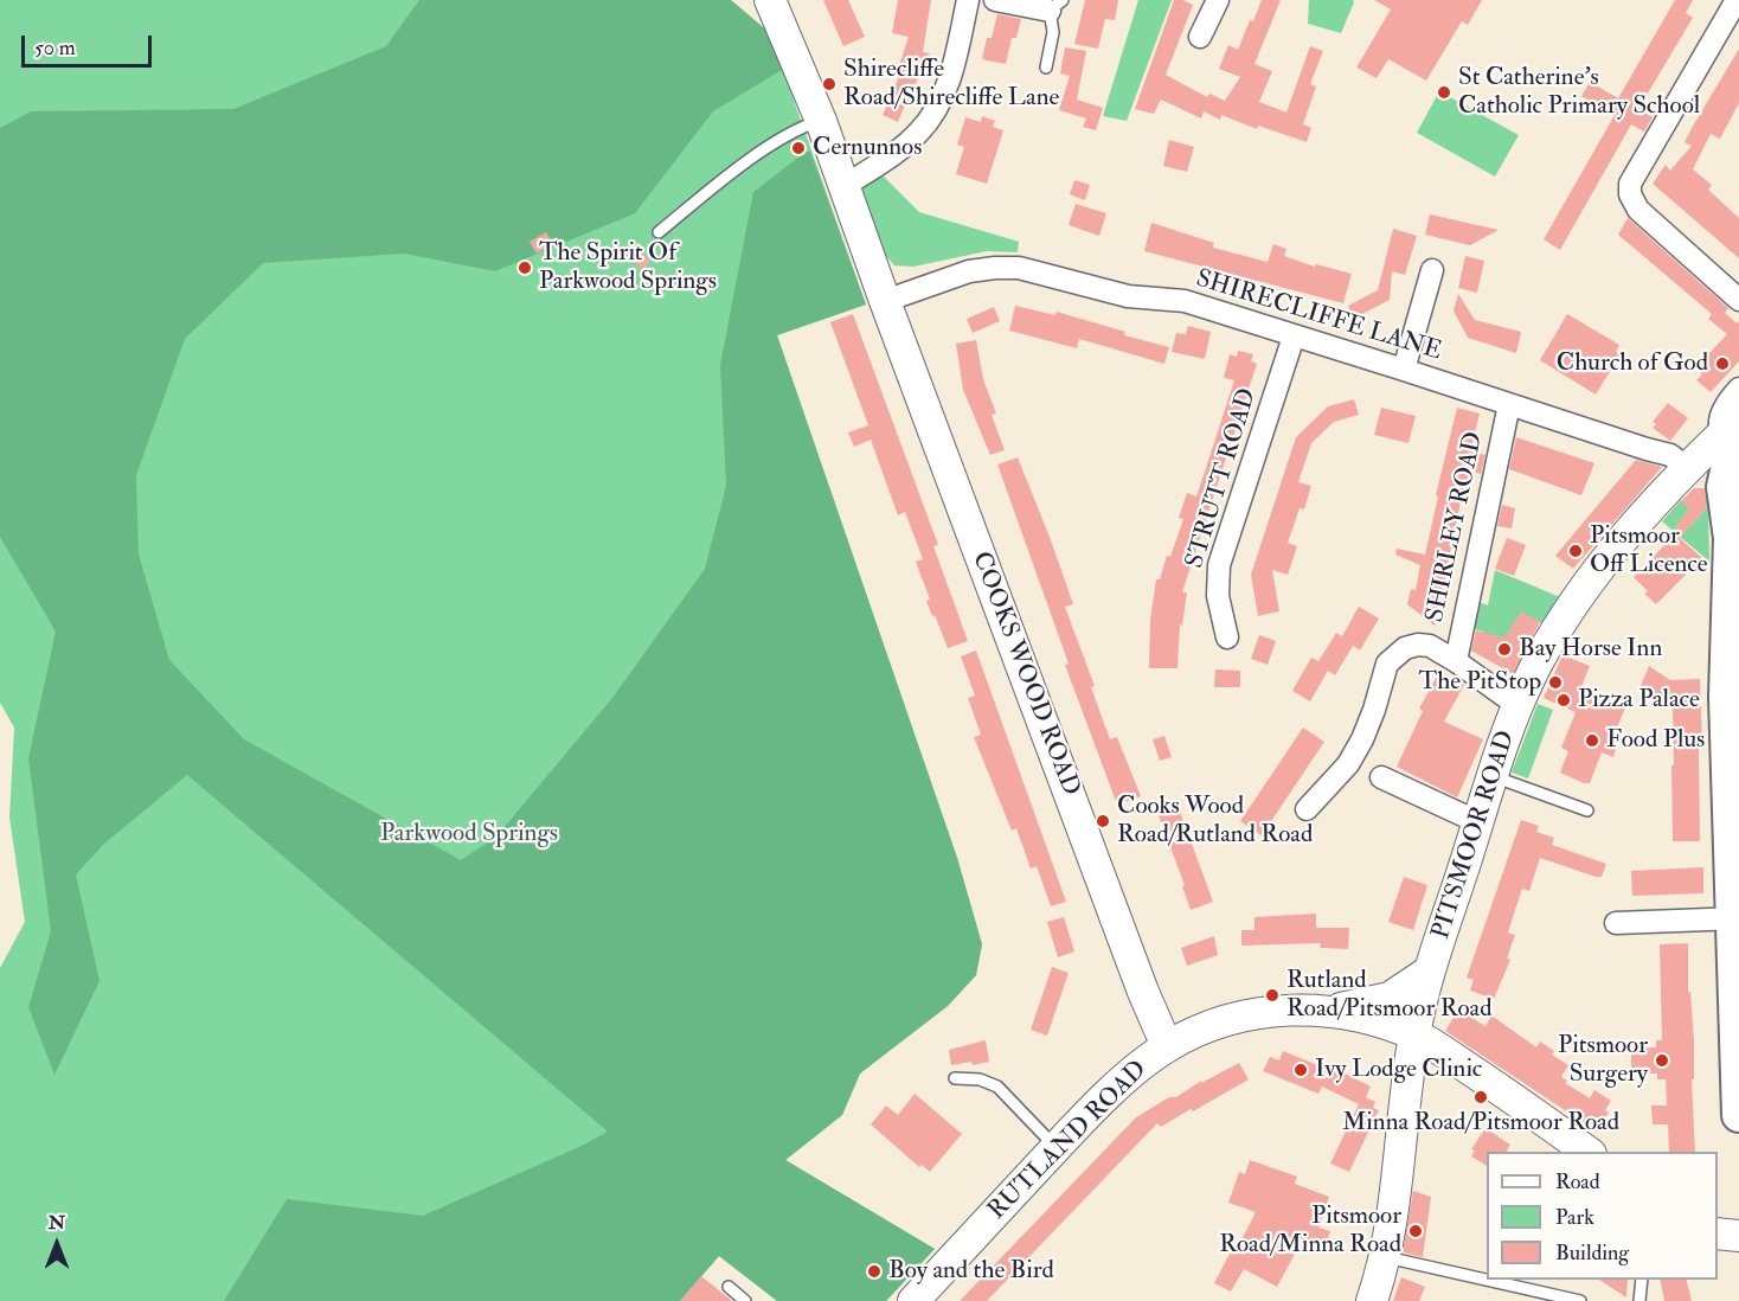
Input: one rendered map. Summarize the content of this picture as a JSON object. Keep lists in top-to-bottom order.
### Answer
{
  "streets": {
    "main road": ["COOKS WOOD ROAD", "PITSMOOR ROAD", "RUTLAND ROAD"],
    "street": ["SHIRECLIFFE LANE", "STRUTT ROAD", "SHIRLEY ROAD"]
  },
  "crossings": [
    ["SHIRECLIFFE LANE", "STRUTT ROAD"],
    ["SHIRECLIFFE LANE", "SHIRLEY ROAD"],
    ["SHIRECLIFFE LANE", "COOKS WOOD ROAD"],
    ["SHIRECLIFFE LANE", "PITSMOOR ROAD"],
    ["COOKS WOOD ROAD", "RUTLAND ROAD"],
    ["PITSMOOR ROAD", "RUTLAND ROAD"]
  ],
  "parks": ["Parkwood Springs"],
  "places": [
    "Shirecliffe Road/Shirecliffe Lane",
    "St Catherine's Catholic Primary School",
    "Cernunnos",
    "The Spirit Of Parkwood Springs",
    "Church of God",
    "Pitsmoor Off Licence",
    "Bay Horse Inn",
    "The PitStop",
    "Pizza Palace",
    "Food Plus",
    "Cooks Wood Road/Rutland Road",
    "Rutland Road/Pitsmoor Road",
    "Pitsmoor Surgery",
    "Ivy Lodge Clinic",
    "Minna Road/Pitsmoor Road",
    "Pitsmoor Road/Minna Road",
    "Boy and the Bird"
  ],
  "legend": ["Road", "Park", "Building"],
  "scale_bar": "50 m",
  "north": "top"
}
